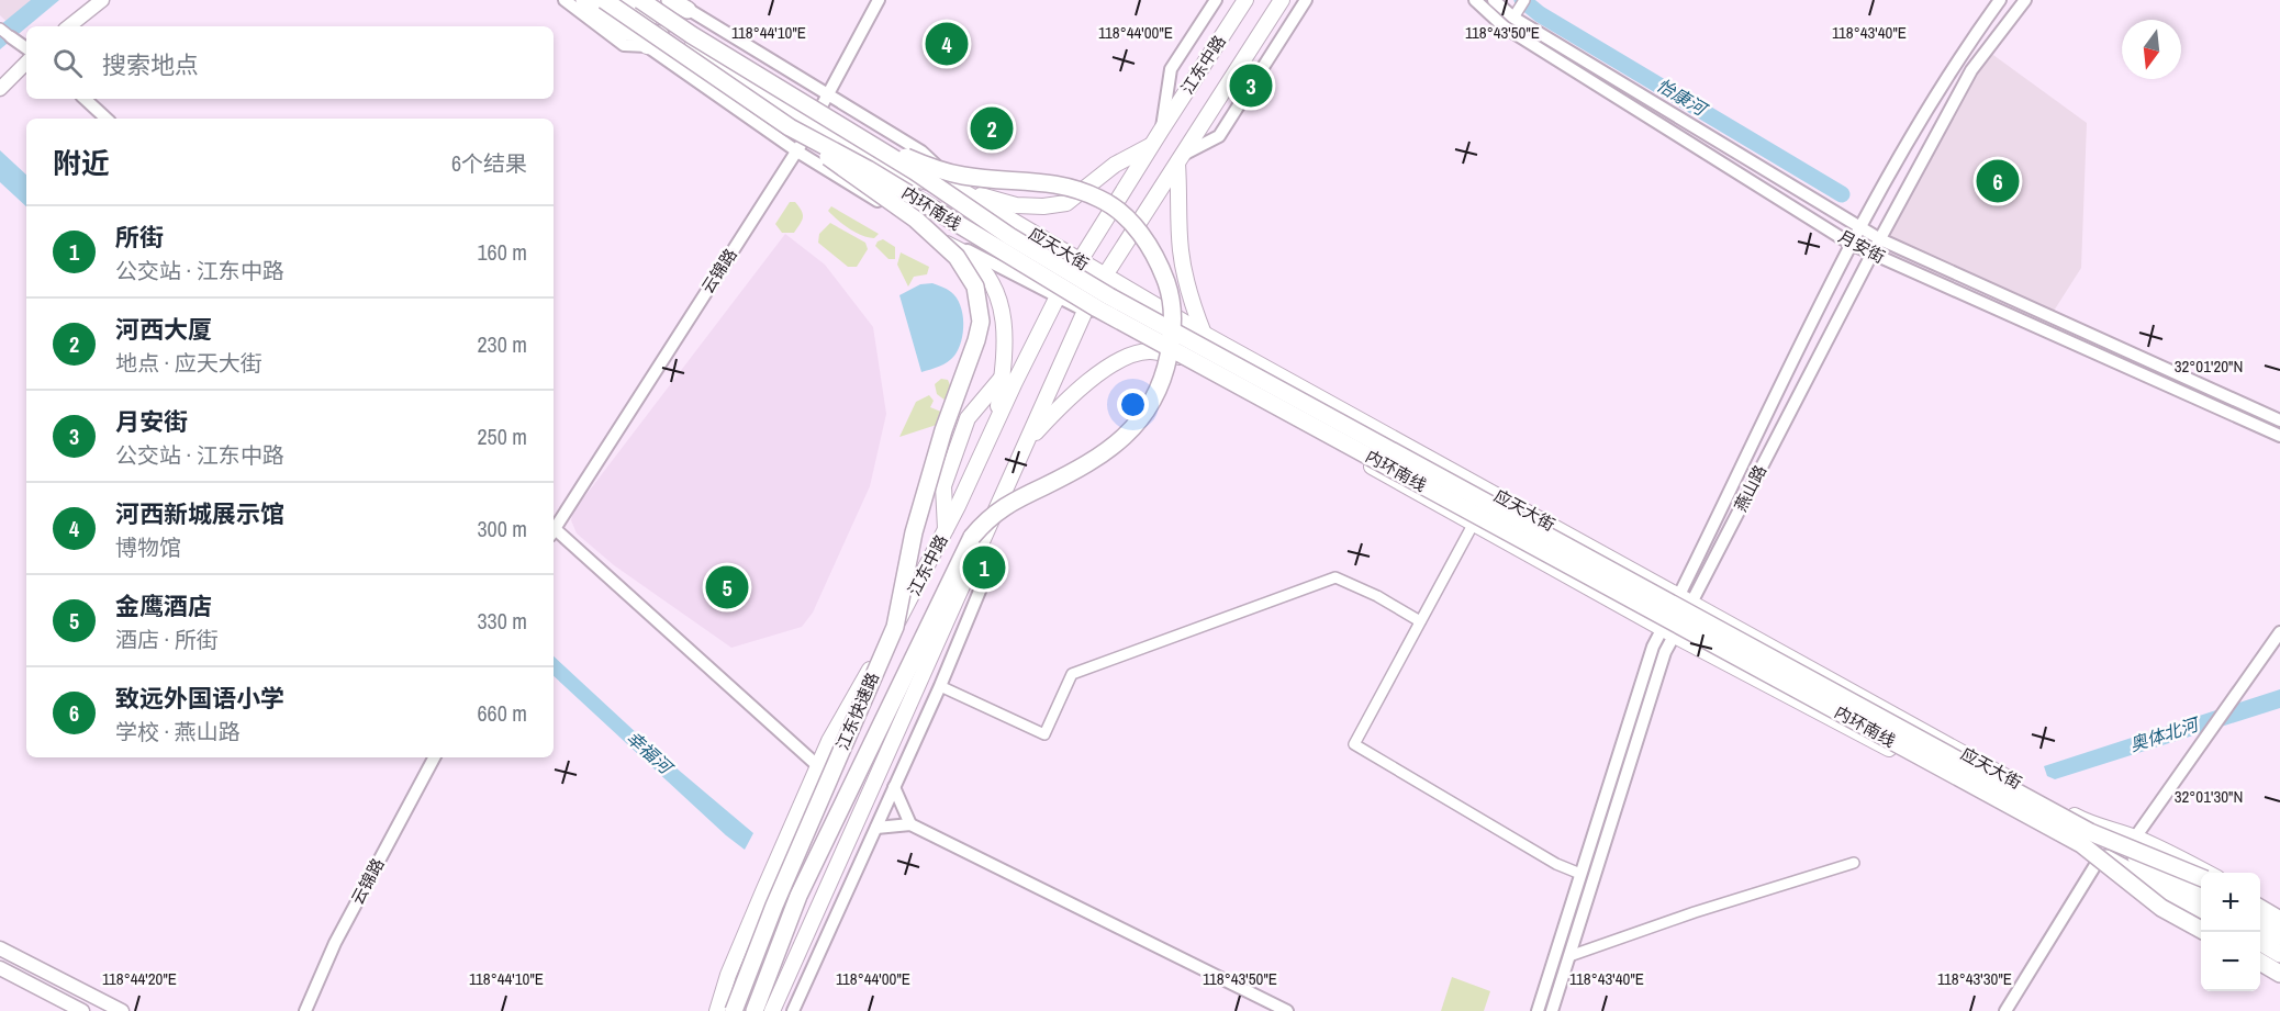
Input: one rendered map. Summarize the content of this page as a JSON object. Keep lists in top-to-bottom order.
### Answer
{
  "streets": {
    "highway": ["内环南线", "江东快速路"],
    "main road": ["江东中路", "应天大街"],
    "street": ["月安街", "云锦路", "燕山路"]
  },
  "crossings": [
    ["江东中路", "应天大街"],
    ["江东中路", "江东快速路"],
    ["内环南线", "应天大街"],
    ["内环南线", "云锦路"],
    ["内环南线", "江东快速路"],
    ["月安街", "燕山路"],
    ["应天大街", "云锦路"],
    ["应天大街", "燕山路"],
    ["应天大街", "江东快速路"],
    ["云锦路", "江东快速路"]
  ],
  "water": ["怡康河", "奥体北河", "幸福河"],
  "north": "bottom",
  "page": {
    "pins": [
      "4",
      "3",
      "2",
      "6",
      "1",
      "5"
    ],
    "search": "搜索地点",
    "heading": ["附近", "6个结果"],
    "list": [
      {
        "mark": "1",
        "name": "所街",
        "note": "公交站 · 江东中路",
        "value": "160 m"
      },
      {
        "mark": "2",
        "name": "河西大厦",
        "note": "地点 · 应天大街",
        "value": "230 m"
      },
      {
        "mark": "3",
        "name": "月安街",
        "note": "公交站 · 江东中路",
        "value": "250 m"
      },
      {
        "mark": "4",
        "name": "河西新城展示馆",
        "note": "博物馆",
        "value": "300 m"
      },
      {
        "mark": "5",
        "name": "金鹰酒店",
        "note": "酒店 · 所街",
        "value": "330 m"
      },
      {
        "mark": "6",
        "name": "致远外国语小学",
        "note": "学校 · 燕山路",
        "value": "660 m"
      }
    ],
    "map_buttons": ["+", "−"]
  },
  "coordinates": [
    "118°44'10\"E",
    "118°44'00\"E",
    "118°43'50\"E",
    "118°43'40\"E",
    "32°01'20\"N",
    "32°01'30\"N",
    "118°44'20\"E",
    "118°43'30\"E"
  ]
}
